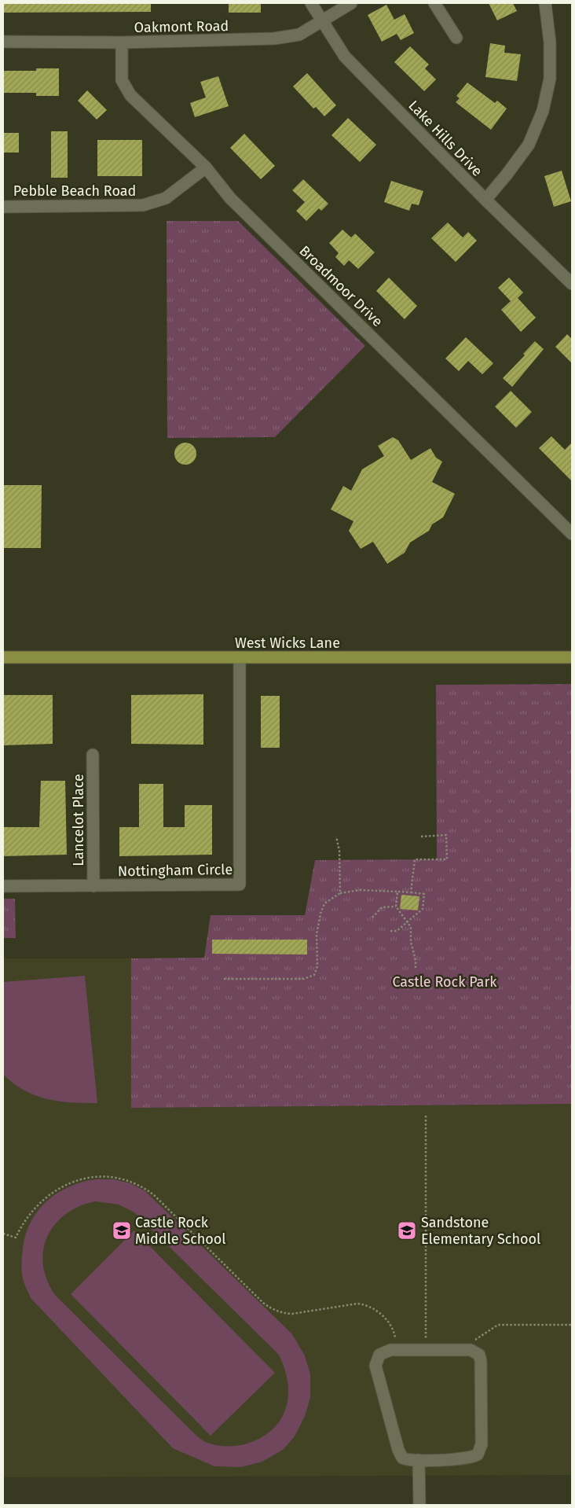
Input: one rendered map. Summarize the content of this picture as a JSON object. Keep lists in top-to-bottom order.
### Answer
{
  "streets": {
    "main road": ["West Wicks Lane"],
    "street": [
      "Oakmont Road",
      "Lake Hills Drive",
      "Pebble Beach Road",
      "Broadmoor Drive",
      "Lancelot Place",
      "Nottingham Circle"
    ]
  },
  "crossings": [
    ["Oakmont Road", "Lake Hills Drive"],
    ["Oakmont Road", "Broadmoor Drive"],
    ["Pebble Beach Road", "Broadmoor Drive"],
    ["West Wicks Lane", "Nottingham Circle"],
    ["Lancelot Place", "Nottingham Circle"]
  ],
  "parks": ["Castle Rock Park"],
  "places": {
    "school or university": ["Castle Rock Middle School", "Sandstone Elementary School"]
  }
}
